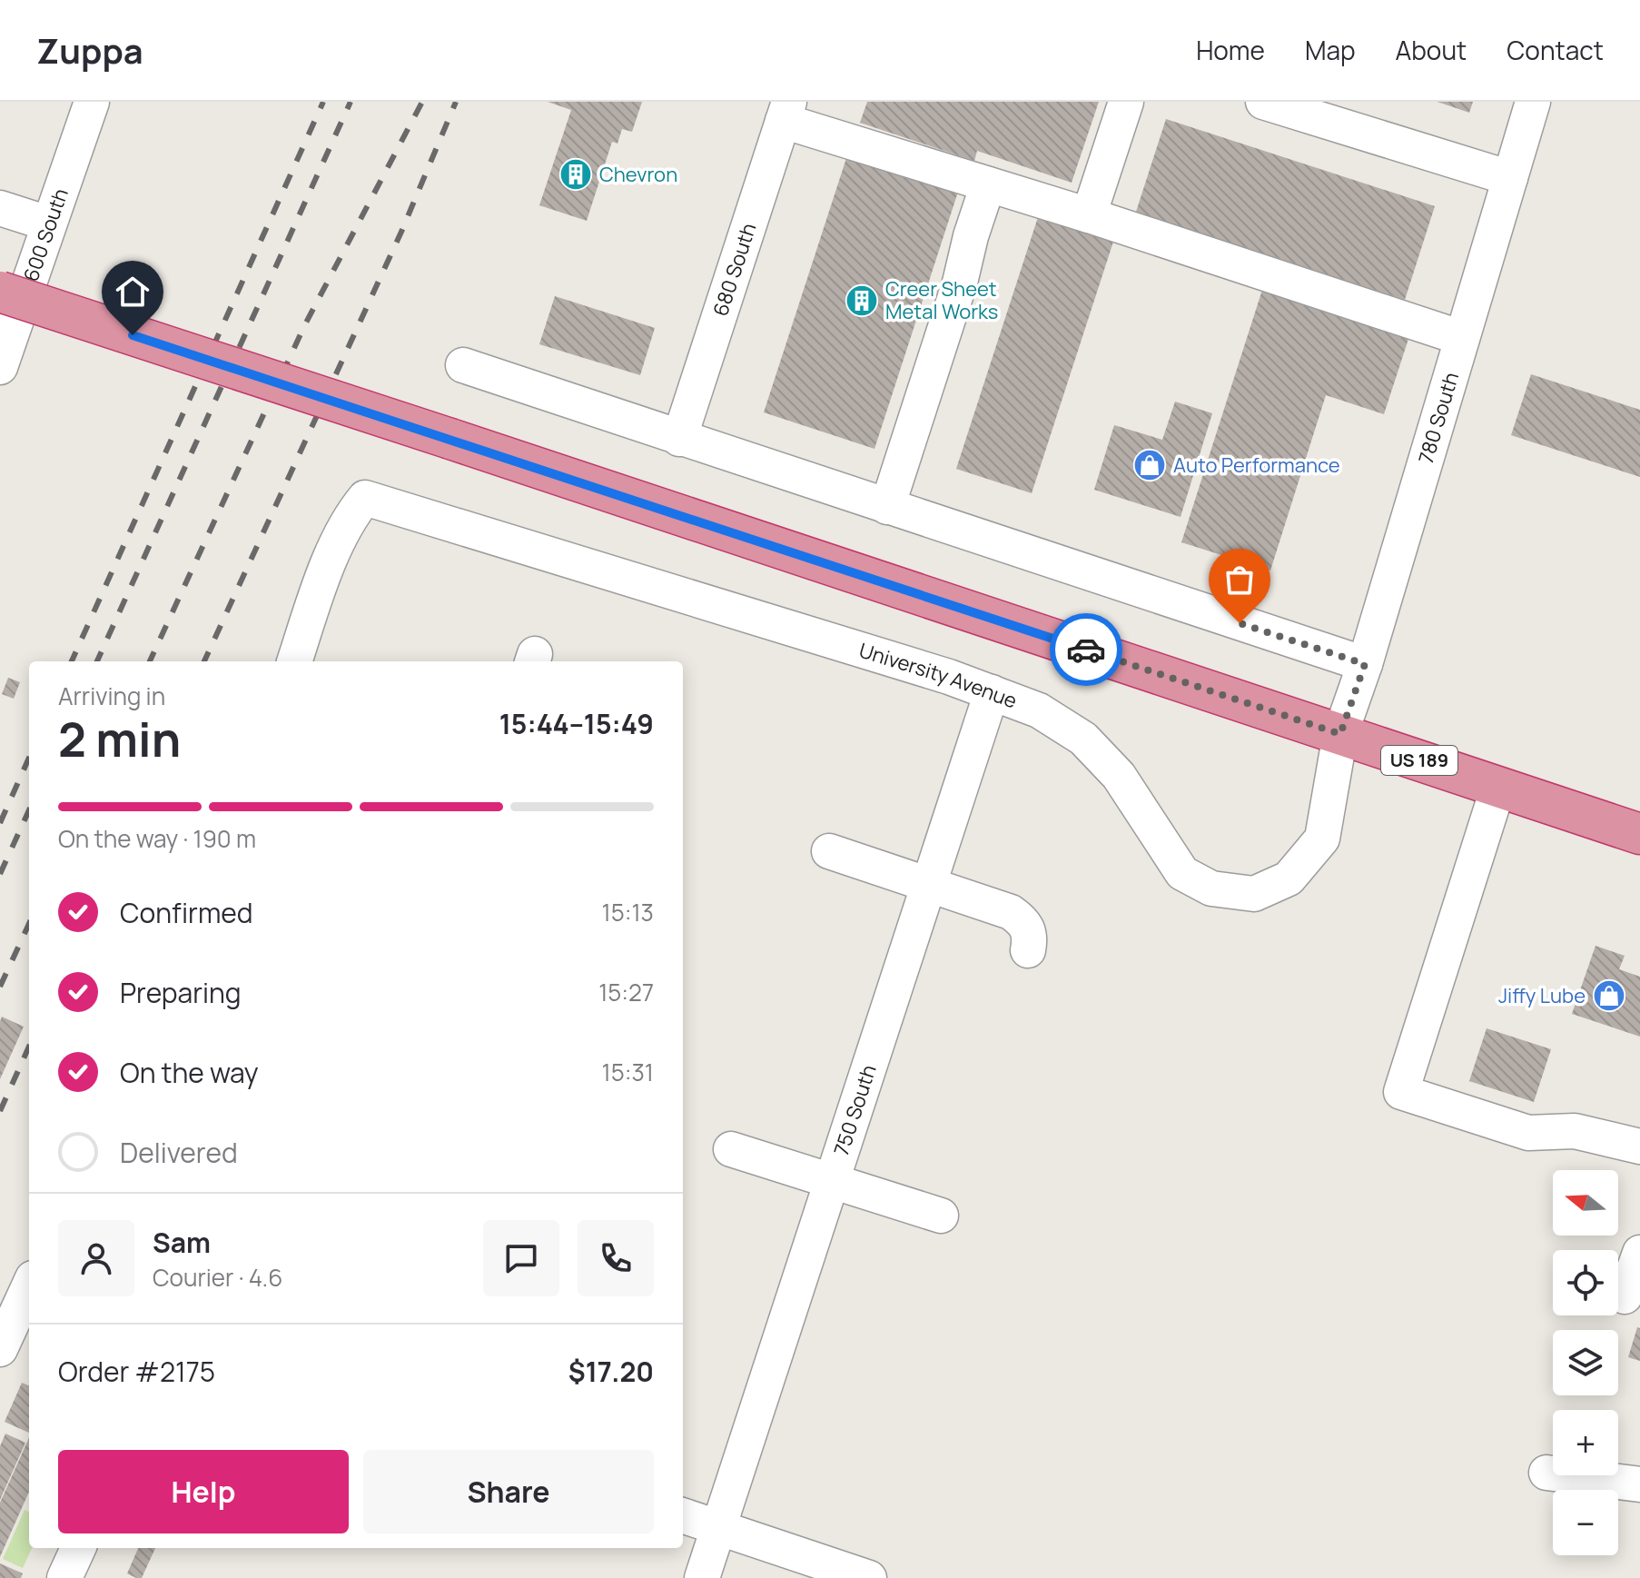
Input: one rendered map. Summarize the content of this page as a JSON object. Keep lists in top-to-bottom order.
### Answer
{
  "streets": {
    "highway": ["US 189"],
    "street": [
      "600 South",
      "680 South",
      "780 South",
      "University Avenue",
      "750 South"
    ]
  },
  "crossings": [
    ["780 South", "University Avenue"],
    ["780 South", "US 189"],
    ["University Avenue", "US 189"],
    ["University Avenue", "750 South"]
  ],
  "places": {
    "building": ["Chevron", "Creer Sheet Metal Works"],
    "shop": ["Auto Performance", "Jiffy Lube"]
  },
  "north": "left",
  "page": {
    "header": "Zuppa",
    "nav": [
      "Home",
      "Map",
      "About",
      "Contact"
    ],
    "heading": ["2 min", "Arriving in", "15:44–15:49"],
    "panel": [
      "Sam",
      "Courier · 4.6",
      "Order #2175",
      "$17.20"
    ],
    "bar": "On the way · 190 m",
    "list": [
      ["Confirmed", "15:13"],
      ["Preparing", "15:27"],
      ["On the way", "15:31"],
      "Delivered"
    ],
    "map_buttons": ["+", "−"],
    "buttons": ["Help", "Share"]
  }
}
